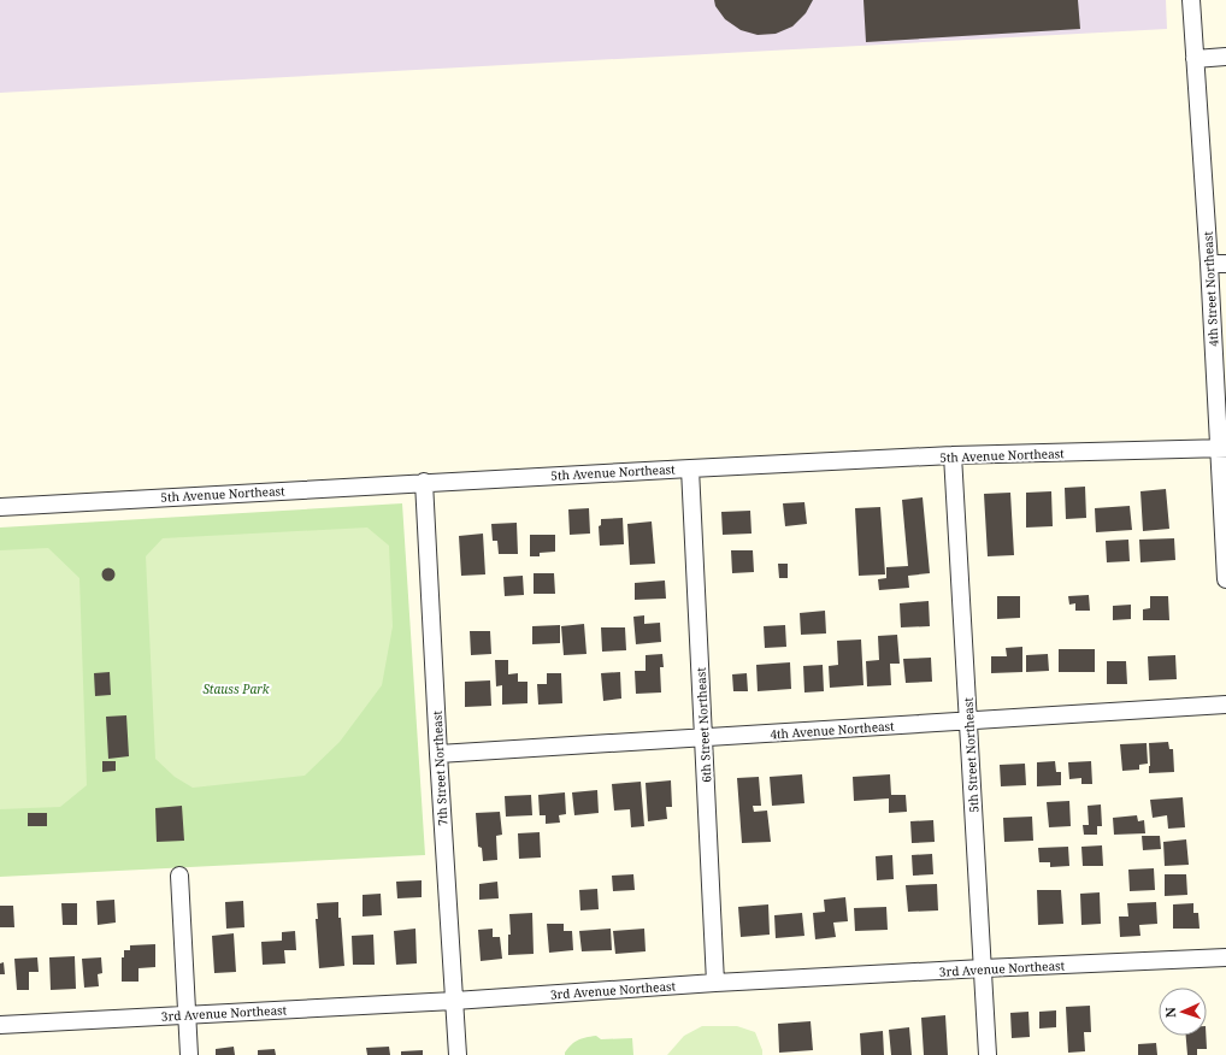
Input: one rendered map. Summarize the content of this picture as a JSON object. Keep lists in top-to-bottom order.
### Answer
{
  "streets": {
    "street": [
      "4th Street Northeast",
      "5th Avenue Northeast",
      "6th Street Northeast",
      "4th Avenue Northeast",
      "5th Street Northeast",
      "7th Street Northeast",
      "3rd Avenue Northeast"
    ]
  },
  "crossings": [
    ["4th Street Northeast", "5th Avenue Northeast"],
    ["5th Avenue Northeast", "6th Street Northeast"],
    ["5th Avenue Northeast", "5th Street Northeast"],
    ["5th Avenue Northeast", "7th Street Northeast"],
    ["6th Street Northeast", "4th Avenue Northeast"],
    ["6th Street Northeast", "3rd Avenue Northeast"],
    ["4th Avenue Northeast", "5th Street Northeast"],
    ["4th Avenue Northeast", "7th Street Northeast"],
    ["5th Street Northeast", "3rd Avenue Northeast"],
    ["7th Street Northeast", "3rd Avenue Northeast"]
  ],
  "parks": ["Stauss Park"],
  "north": "left"
}
